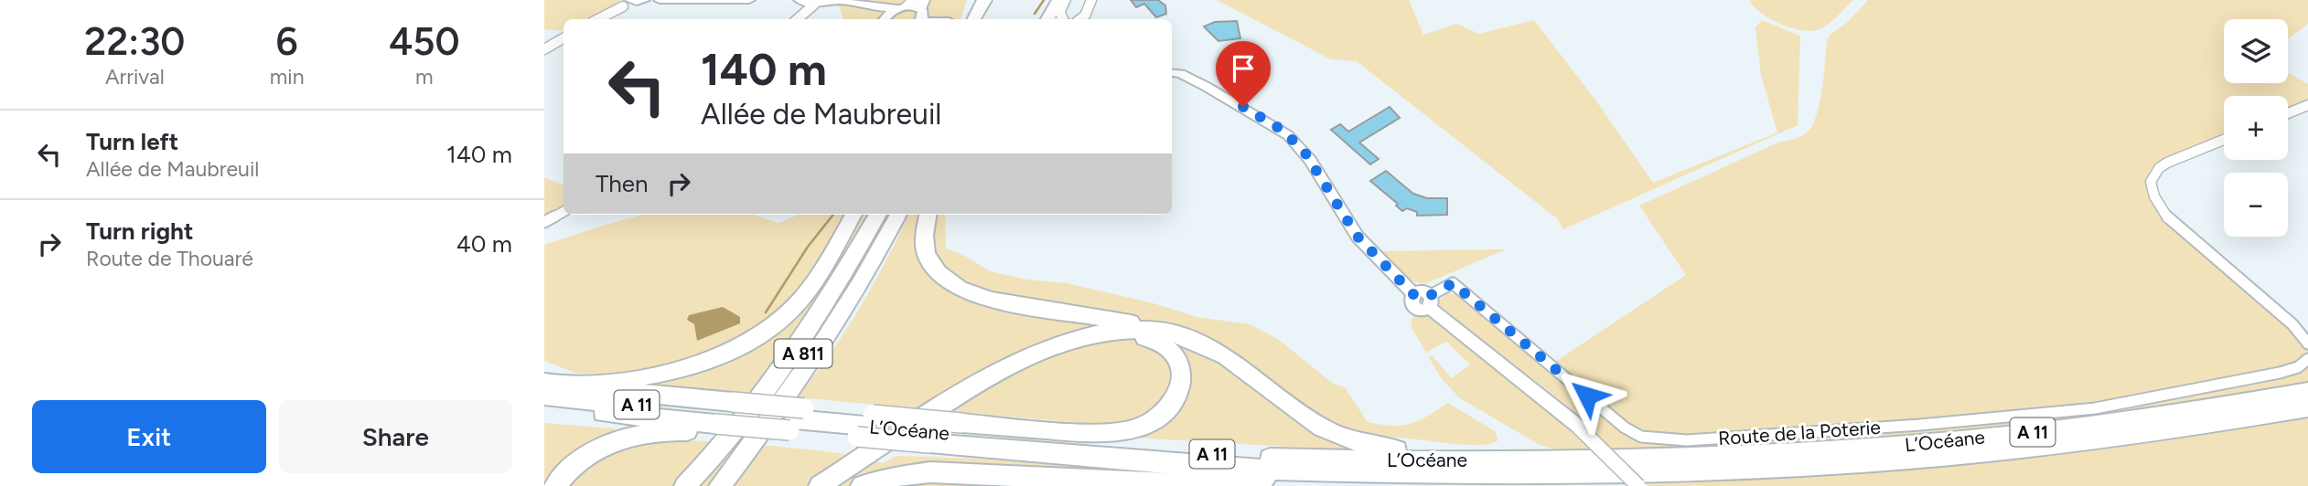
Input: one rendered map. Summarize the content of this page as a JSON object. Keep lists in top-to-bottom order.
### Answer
{
  "streets": {
    "highway": ["A 811", "A 11", "L’Océane"],
    "street": ["Route de la Poterie"]
  },
  "page": {
    "eta": [
      "22:30",
      "Arrival",
      "6",
      "min",
      "450",
      "m"
    ],
    "map_buttons": ["+", "−"],
    "turn": ["140 m", "Allée de Maubreuil"],
    "list": [
      {
        "name": "Turn left",
        "note": "Allée de Maubreuil",
        "value": "140 m"
      },
      {
        "name": "Turn right",
        "note": "Route de Thouaré",
        "value": "40 m"
      }
    ],
    "then": "Then",
    "buttons": ["Exit", "Share"]
  }
}
